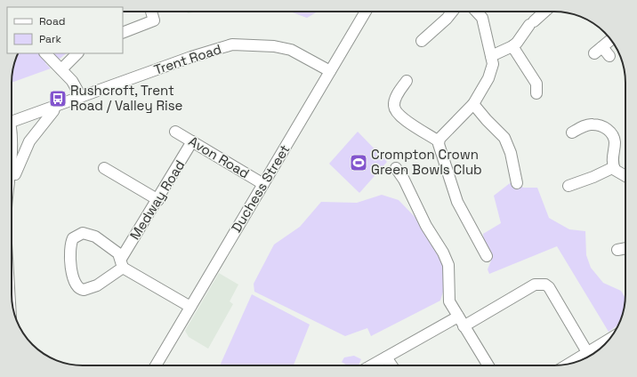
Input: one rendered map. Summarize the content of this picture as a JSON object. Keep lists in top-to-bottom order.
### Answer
{
  "streets": {
    "street": [
      "Trent Road",
      "Avon Road",
      "Duchess Street",
      "Medway Road"
    ]
  },
  "crossings": [
    ["Trent Road", "Duchess Street"],
    ["Avon Road", "Duchess Street"],
    ["Avon Road", "Medway Road"]
  ],
  "places": {
    "bus stop": ["Rushcroft, Trent Road / Valley Rise"],
    "sports": ["Crompton Crown Green Bowls Club"]
  },
  "legend": ["Road", "Park"]
}
